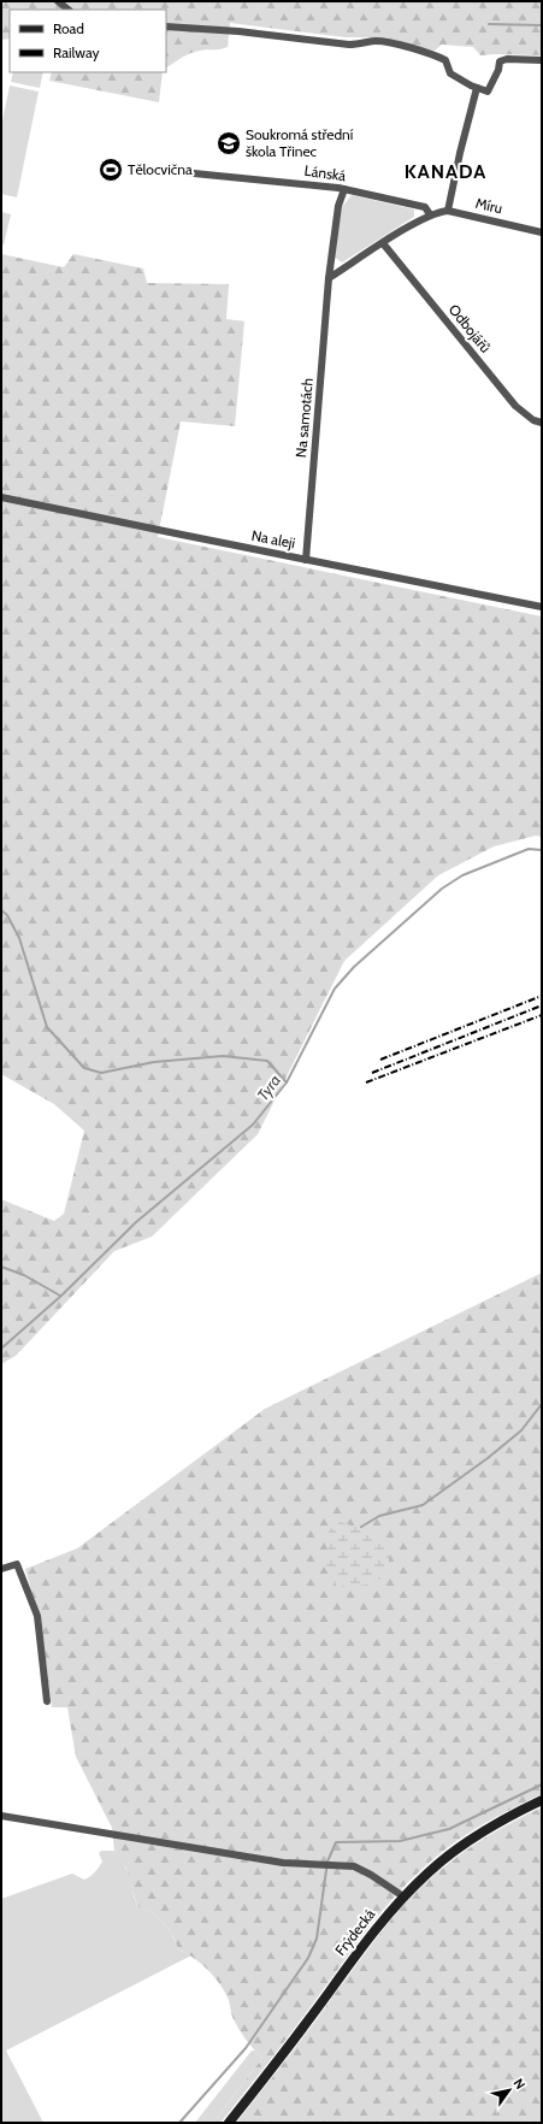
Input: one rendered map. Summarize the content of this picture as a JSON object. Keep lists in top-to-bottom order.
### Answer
{
  "streets": {
    "main road": ["Frýdecká"],
    "street": [
      "Lánská",
      "Míru",
      "Odbojářů",
      "Na samotách",
      "Na aleji"
    ]
  },
  "crossings": [
    ["Lánská", "Míru"],
    ["Lánská", "Na samotách"],
    ["Na samotách", "Na aleji"]
  ],
  "districts": ["KANADA"],
  "water": ["Tyra"],
  "places": {
    "school or university": ["Soukromá střední škola Třinec"],
    "sports": ["Tělocvična"]
  },
  "legend": ["Road", "Railway"],
  "north": "top right"
}
